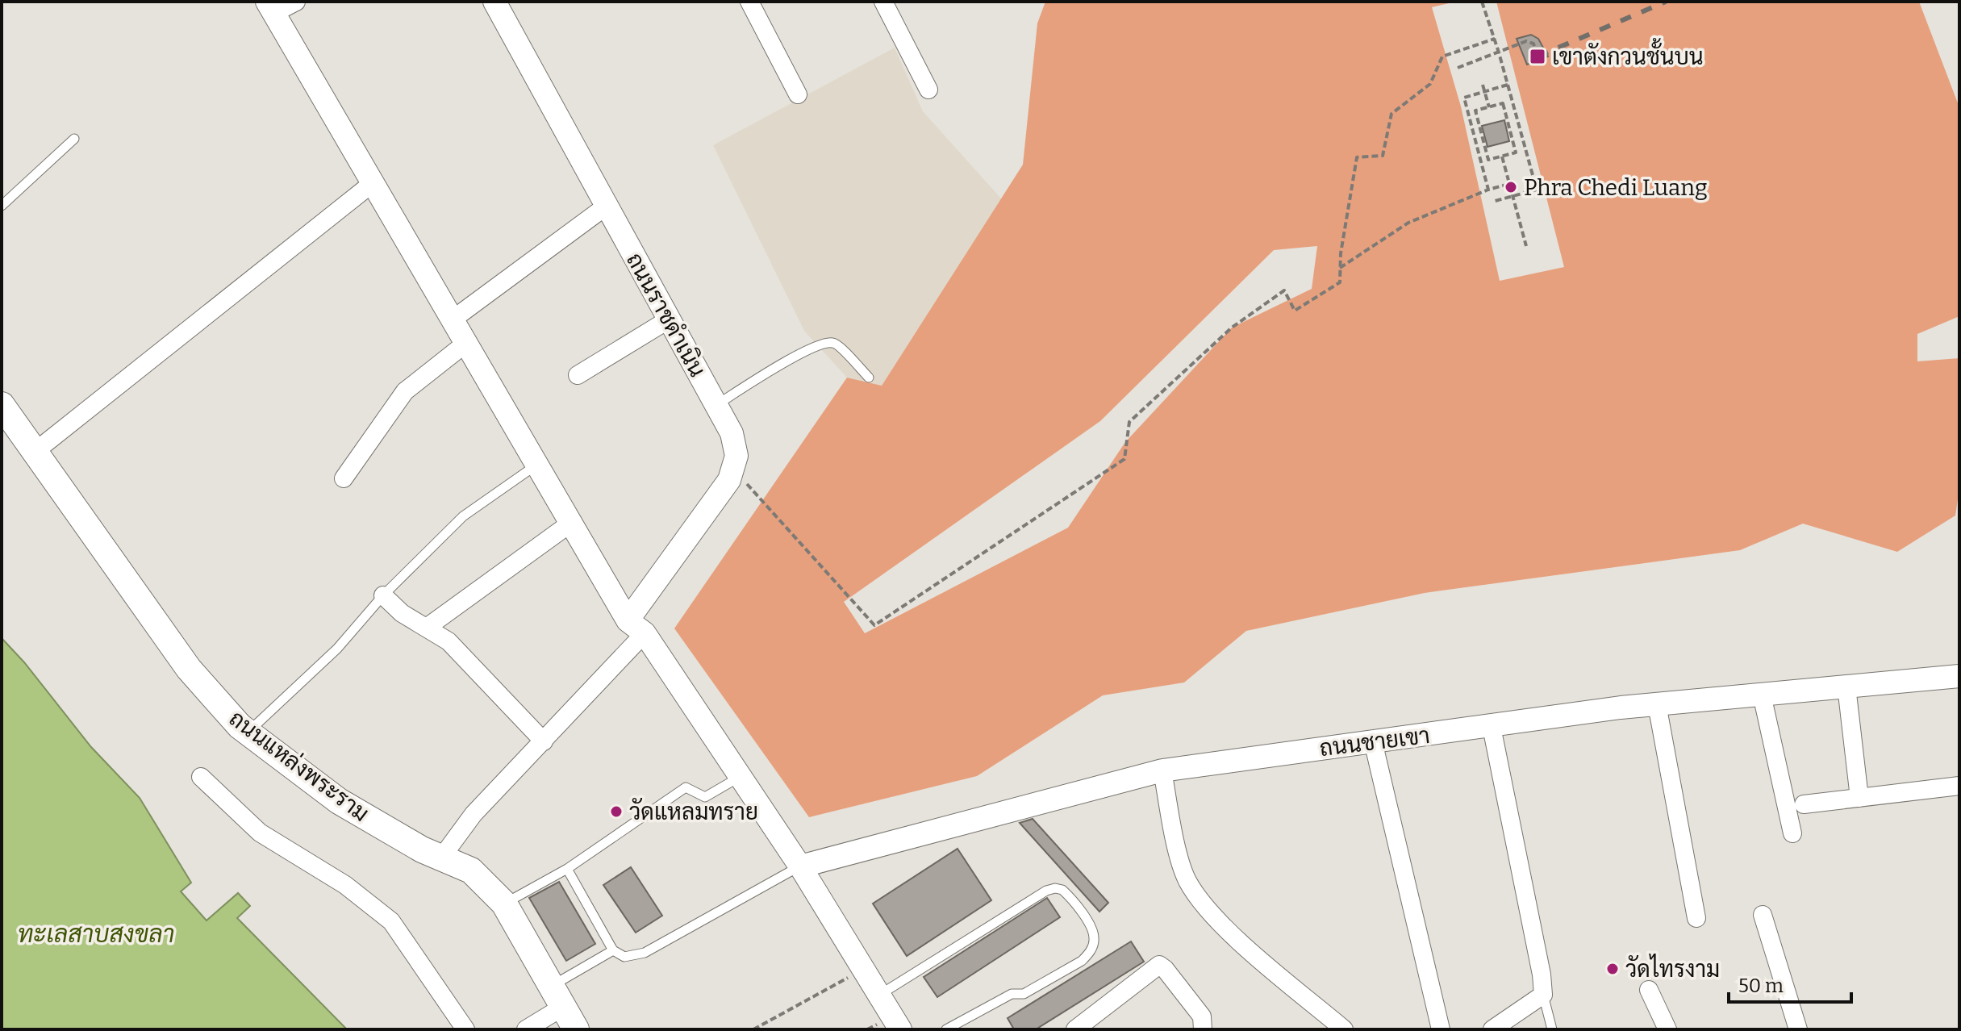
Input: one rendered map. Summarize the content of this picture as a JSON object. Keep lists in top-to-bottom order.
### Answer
{
  "streets": {
    "main road": ["ถนนแหล่งพระราม"],
    "street": ["ถนนราชดำเนิน", "ถนนชายเขา"]
  },
  "water": ["ทะเลสาบสงขลา"],
  "places": {
    "transit": ["เขาตังกวนชั้นบน"],
    "other": ["Phra Chedi Luang", "วัดแหลมทราย", "วัดไทรงาม"]
  },
  "scale_bar": "50 m"
}
